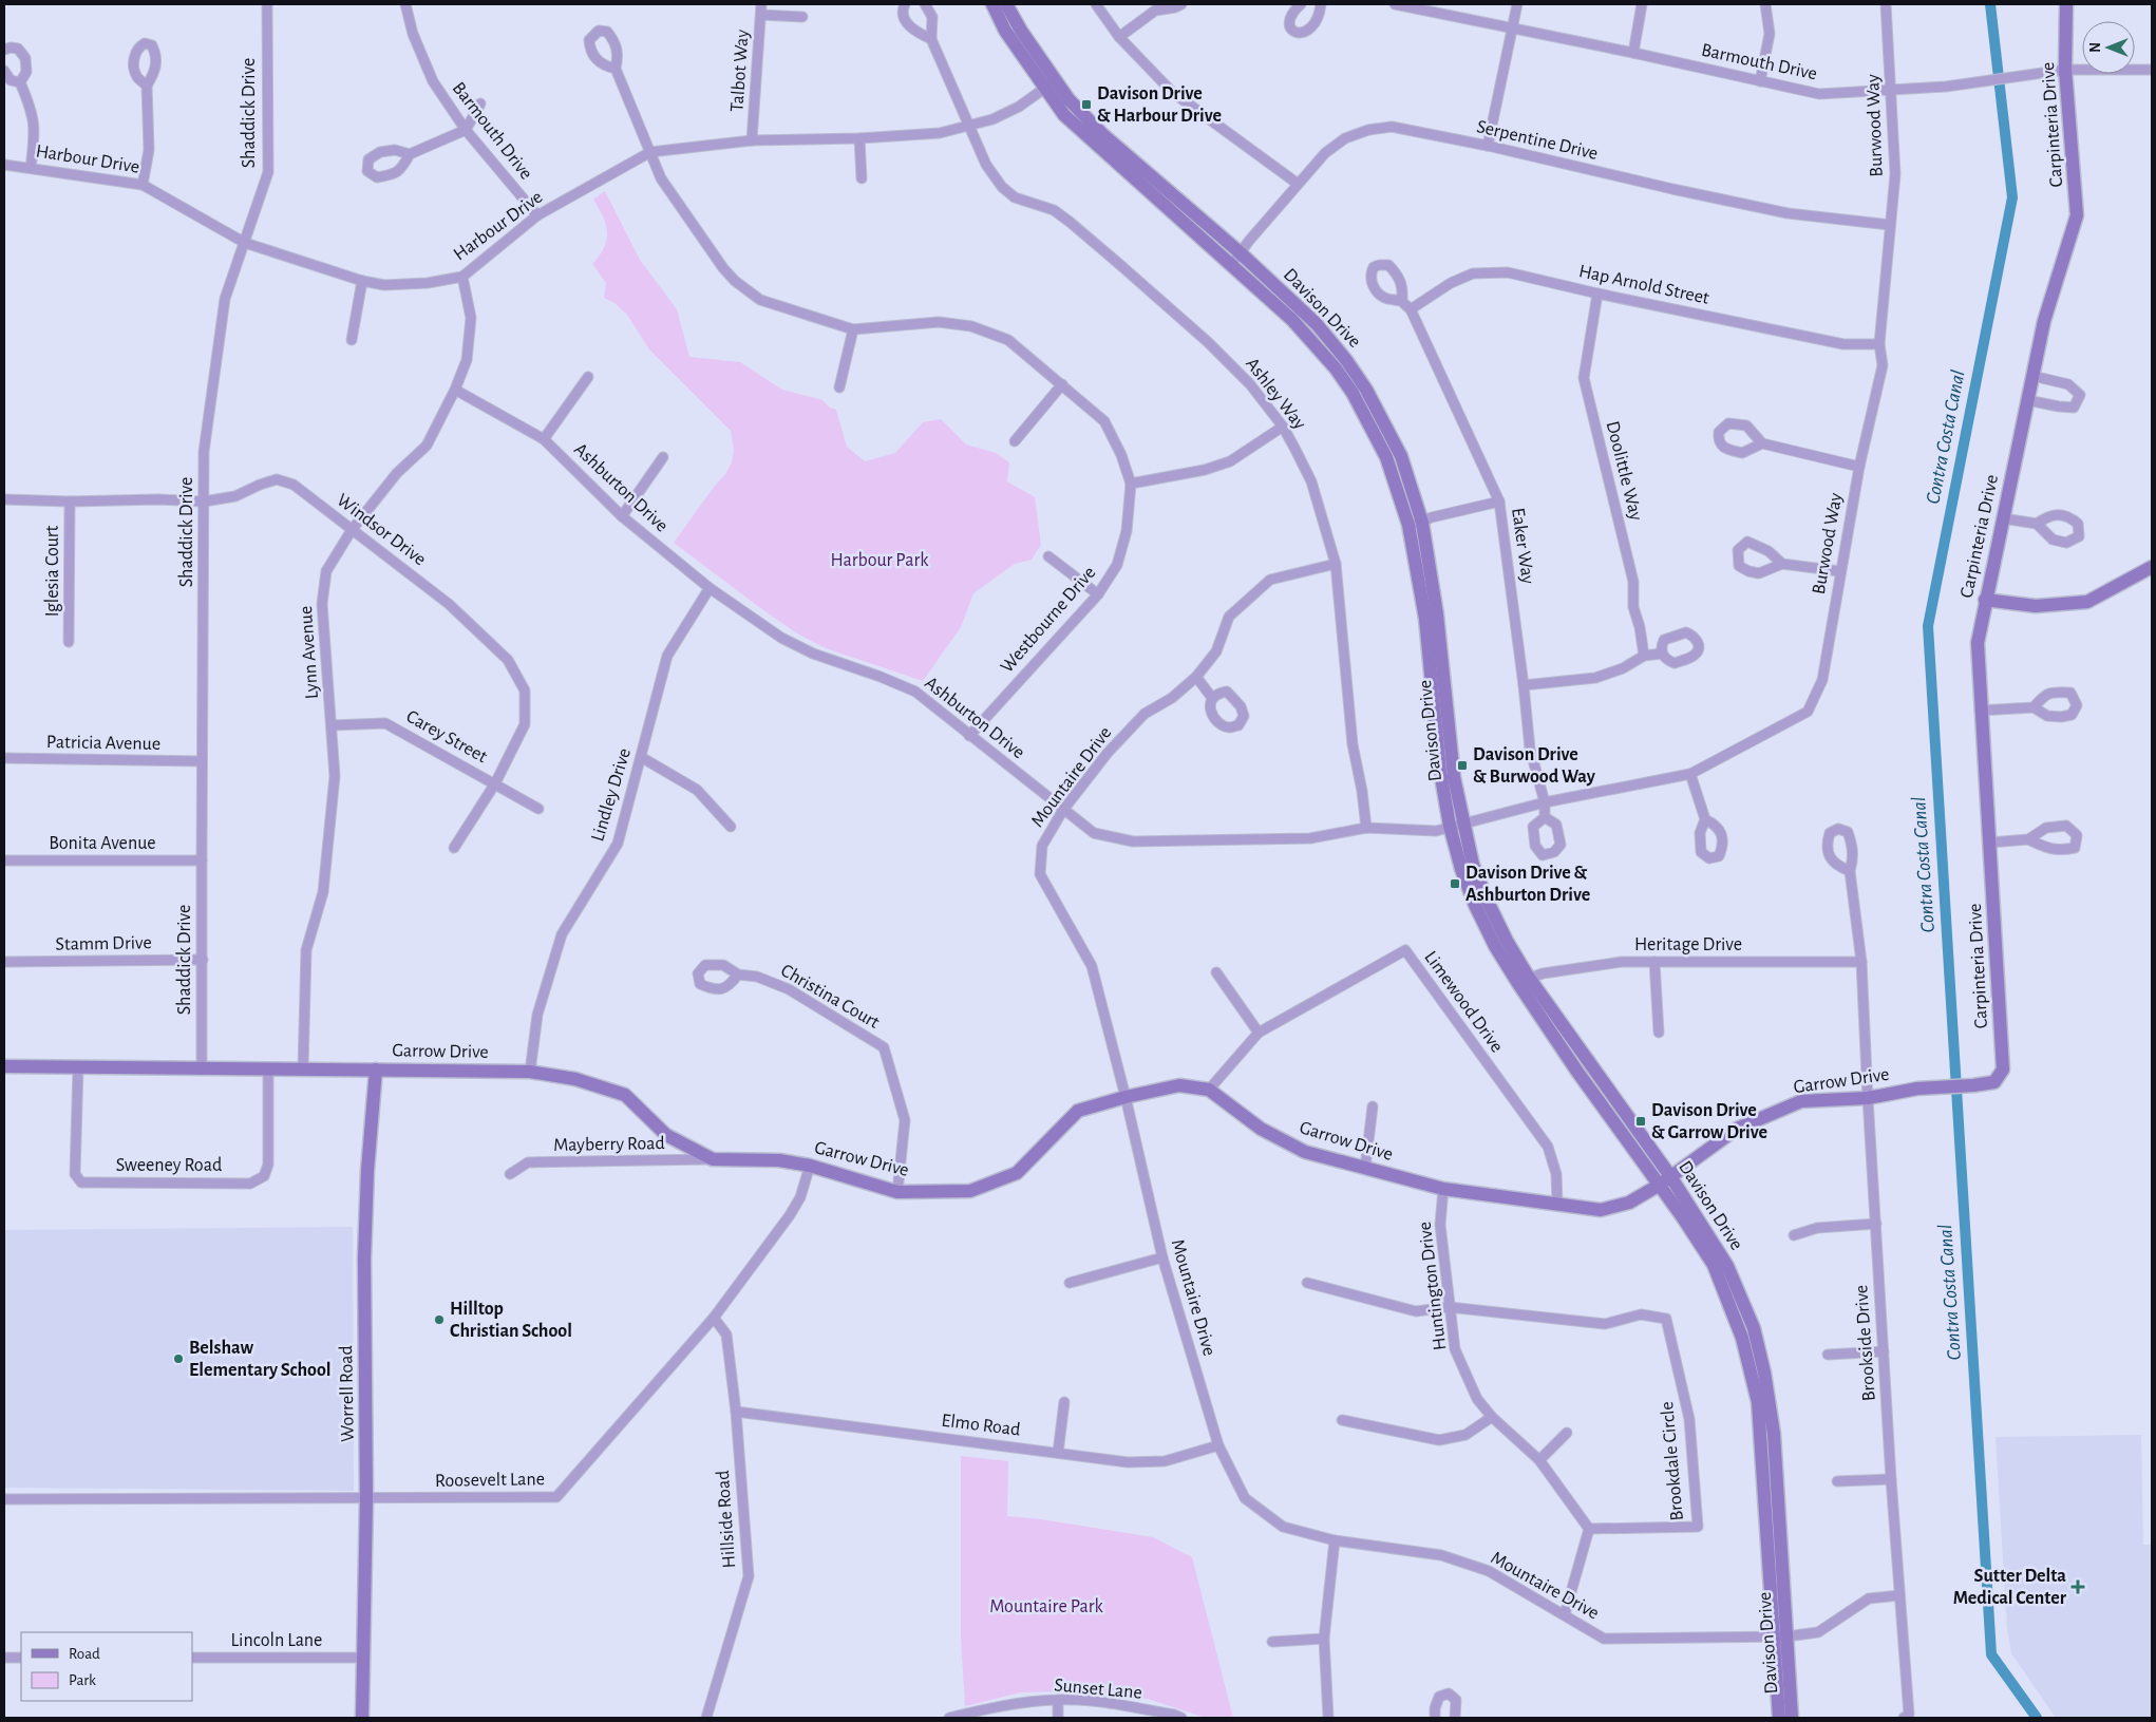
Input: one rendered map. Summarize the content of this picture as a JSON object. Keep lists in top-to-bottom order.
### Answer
{
  "streets": {
    "street": [
      "Barmouth Drive",
      "Talbot Way",
      "Shaddick Drive",
      "Carpinteria Drive",
      "Burwood Way",
      "Serpentine Drive",
      "Harbour Drive",
      "Hap Arnold Street",
      "Davison Drive",
      "Ashley Way",
      "Doolittle Way",
      "Ashburton Drive",
      "Windsor Drive",
      "Eaker Way",
      "Iglesia Court",
      "Westbourne Drive",
      "Lynn Avenue",
      "Carey Street",
      "Patricia Avenue",
      "Mountaire Drive",
      "Lindley Drive",
      "Bonita Avenue",
      "Stamm Drive",
      "Heritage Drive",
      "Christina Court",
      "Limewood Drive",
      "Garrow Drive",
      "Mayberry Road",
      "Sweeney Road",
      "Huntington Drive",
      "Brookside Drive",
      "Worrell Road",
      "Elmo Road",
      "Brookdale Circle",
      "Roosevelt Lane",
      "Hillside Road",
      "Lincoln Lane",
      "Sunset Lane"
    ]
  },
  "crossings": [
    ["Barmouth Drive", "Carpinteria Drive"],
    ["Barmouth Drive", "Burwood Way"],
    ["Barmouth Drive", "Harbour Drive"],
    ["Talbot Way", "Harbour Drive"],
    ["Shaddick Drive", "Harbour Drive"],
    ["Shaddick Drive", "Windsor Drive"],
    ["Shaddick Drive", "Patricia Avenue"],
    ["Shaddick Drive", "Bonita Avenue"],
    ["Shaddick Drive", "Stamm Drive"],
    ["Shaddick Drive", "Garrow Drive"],
    ["Carpinteria Drive", "Garrow Drive"],
    ["Burwood Way", "Serpentine Drive"],
    ["Burwood Way", "Hap Arnold Street"],
    ["Burwood Way", "Davison Drive"],
    ["Burwood Way", "Ashburton Drive"],
    ["Burwood Way", "Eaker Way"],
    ["Serpentine Drive", "Davison Drive"],
    ["Harbour Drive", "Davison Drive"],
    ["Harbour Drive", "Ashley Way"],
    ["Harbour Drive", "Westbourne Drive"],
    ["Harbour Drive", "Lynn Avenue"],
    ["Hap Arnold Street", "Doolittle Way"],
    ["Hap Arnold Street", "Eaker Way"],
    ["Davison Drive", "Ashburton Drive"],
    ["Davison Drive", "Mountaire Drive"],
    ["Davison Drive", "Heritage Drive"],
    ["Davison Drive", "Garrow Drive"],
    ["Ashley Way", "Ashburton Drive"],
    ["Ashley Way", "Mountaire Drive"],
    ["Ashburton Drive", "Westbourne Drive"],
    ["Ashburton Drive", "Lynn Avenue"],
    ["Ashburton Drive", "Mountaire Drive"],
    ["Ashburton Drive", "Lindley Drive"],
    ["Windsor Drive", "Iglesia Court"],
    ["Windsor Drive", "Lynn Avenue"],
    ["Windsor Drive", "Carey Street"],
    ["Lynn Avenue", "Carey Street"],
    ["Lynn Avenue", "Garrow Drive"],
    ["Mountaire Drive", "Garrow Drive"],
    ["Mountaire Drive", "Brookside Drive"],
    ["Mountaire Drive", "Elmo Road"],
    ["Lindley Drive", "Garrow Drive"],
    ["Heritage Drive", "Brookside Drive"],
    ["Christina Court", "Garrow Drive"],
    ["Limewood Drive", "Garrow Drive"],
    ["Garrow Drive", "Mayberry Road"],
    ["Garrow Drive", "Sweeney Road"],
    ["Garrow Drive", "Huntington Drive"],
    ["Garrow Drive", "Brookside Drive"],
    ["Garrow Drive", "Worrell Road"],
    ["Garrow Drive", "Roosevelt Lane"],
    ["Huntington Drive", "Brookdale Circle"],
    ["Worrell Road", "Roosevelt Lane"],
    ["Worrell Road", "Lincoln Lane"],
    ["Elmo Road", "Hillside Road"],
    ["Roosevelt Lane", "Hillside Road"]
  ],
  "water": ["Contra Costa Canal"],
  "parks": ["Harbour Park", "Mountaire Park"],
  "places": {
    "transit": [
      "Davison Drive & Harbour Drive",
      "Davison Drive & Burwood Way",
      "Davison Drive & Ashburton Drive",
      "Davison Drive & Garrow Drive"
    ],
    "other": ["Hilltop Christian School", "Belshaw Elementary School"],
    "health": ["Sutter Delta Medical Center"]
  },
  "legend": ["Road", "Park"],
  "north": "left"
}
